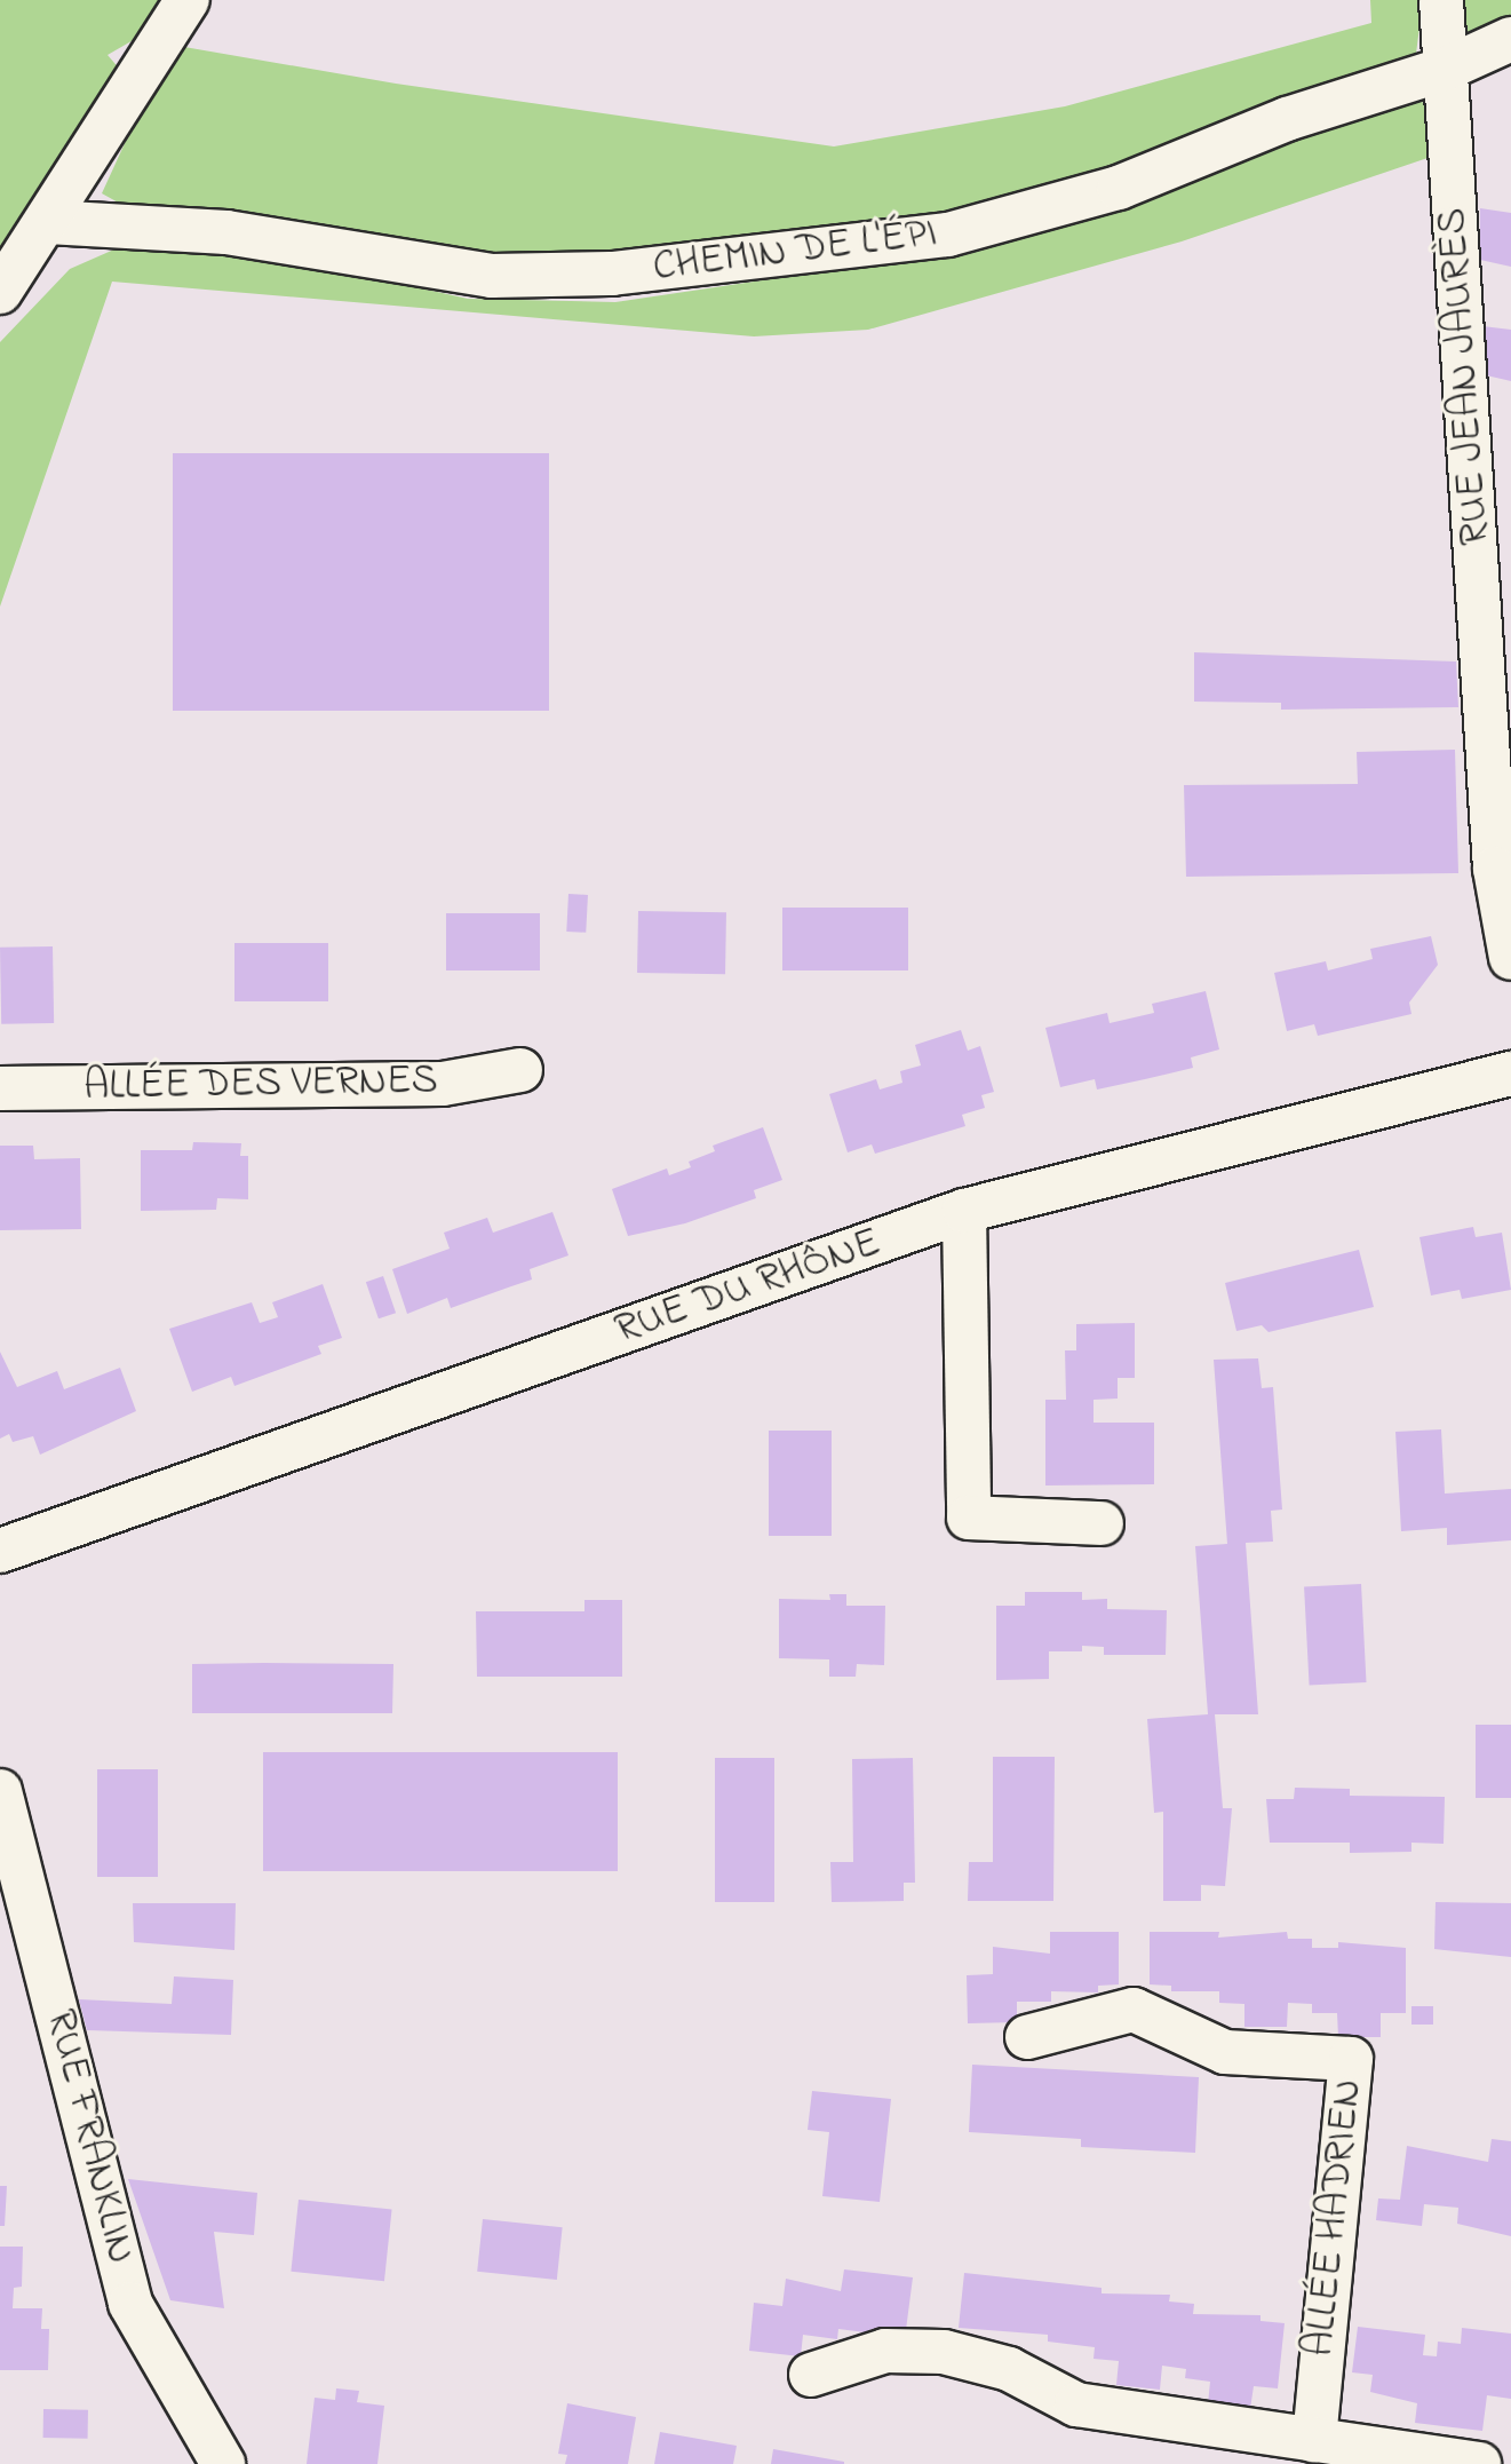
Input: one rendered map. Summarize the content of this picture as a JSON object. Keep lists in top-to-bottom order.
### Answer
{
  "streets": {
    "street": [
      "CHEMIN DE L'ÉPI",
      "RUE JEAN JAURÈS",
      "ALLÉE DES VERNES",
      "RUE DU RHÔNE",
      "RUE FRANKLIN",
      "ALLÉE HADRIEN"
    ]
  },
  "crossings": [
    ["CHEMIN DE L'ÉPI", "RUE JEAN JAURÈS"]
  ]
}
